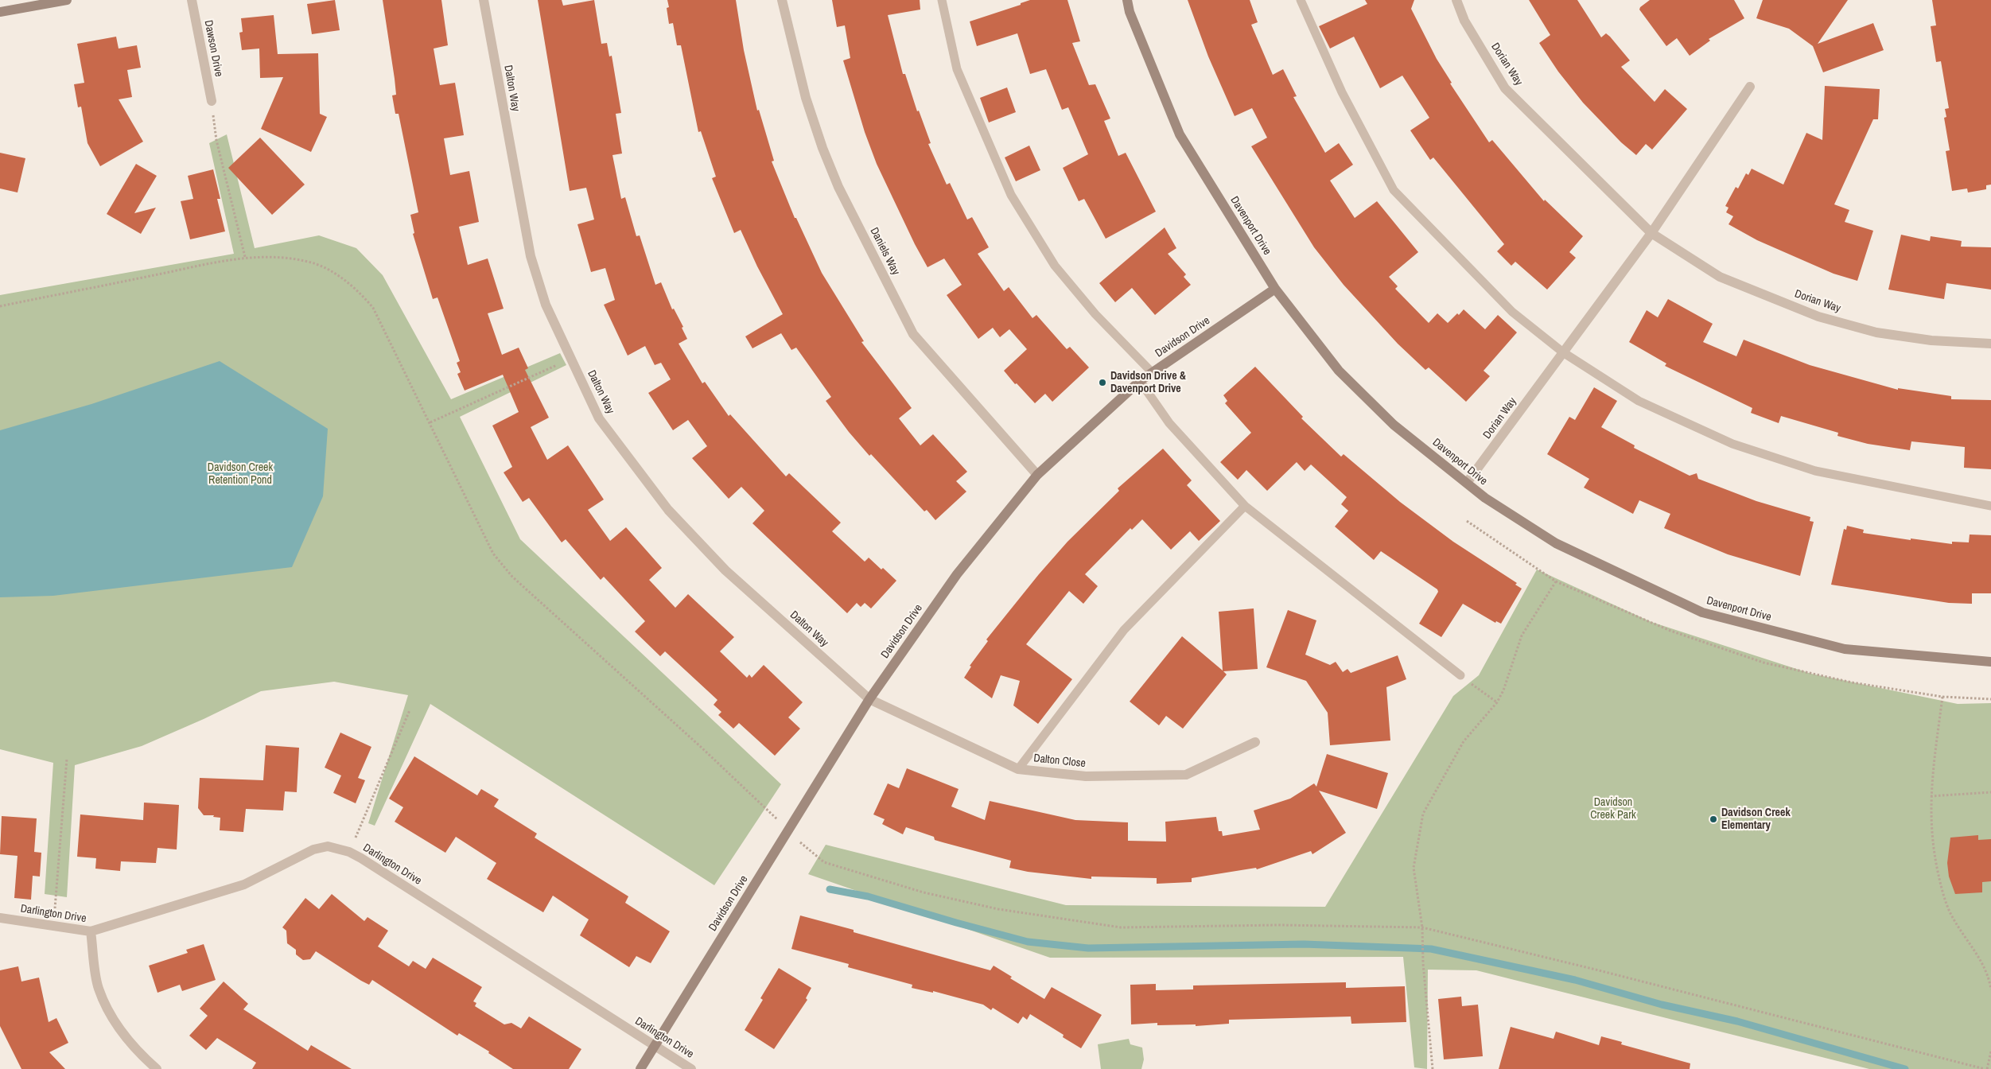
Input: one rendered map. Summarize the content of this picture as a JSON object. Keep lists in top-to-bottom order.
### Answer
{
  "streets": {
    "street": [
      "Dawson Drive",
      "Dorian Way",
      "Dalton Way",
      "Davenport Drive",
      "Daniels Way",
      "Davidson Drive",
      "Dalton Close",
      "Darlington Drive"
    ]
  },
  "crossings": [
    ["Dorian Way", "Davenport Drive"],
    ["Dalton Way", "Davidson Drive"],
    ["Dalton Way", "Dalton Close"],
    ["Davenport Drive", "Davidson Drive"],
    ["Daniels Way", "Davidson Drive"],
    ["Davidson Drive", "Dalton Close"],
    ["Davidson Drive", "Darlington Drive"]
  ],
  "parks": ["Davidson Creek Retention Pond", "Davidson Creek Park"],
  "places": ["Davidson Drive & Davenport Drive", "Davidson Creek Elementary"]
}
